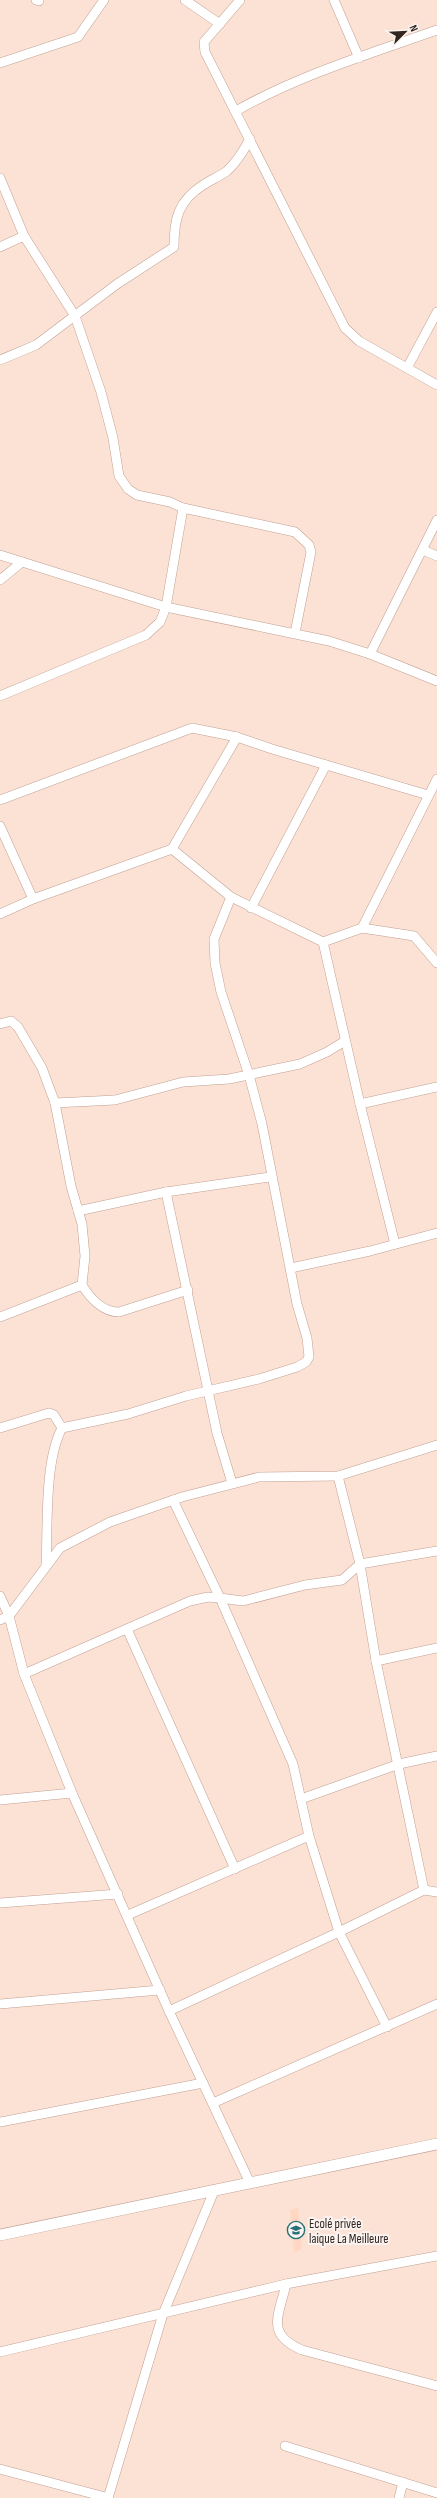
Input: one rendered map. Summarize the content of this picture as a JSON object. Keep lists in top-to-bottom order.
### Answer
{
  "places": {
    "school or university": ["Ecolé privée laique La Meilleure"]
  },
  "north": "top right"
}
